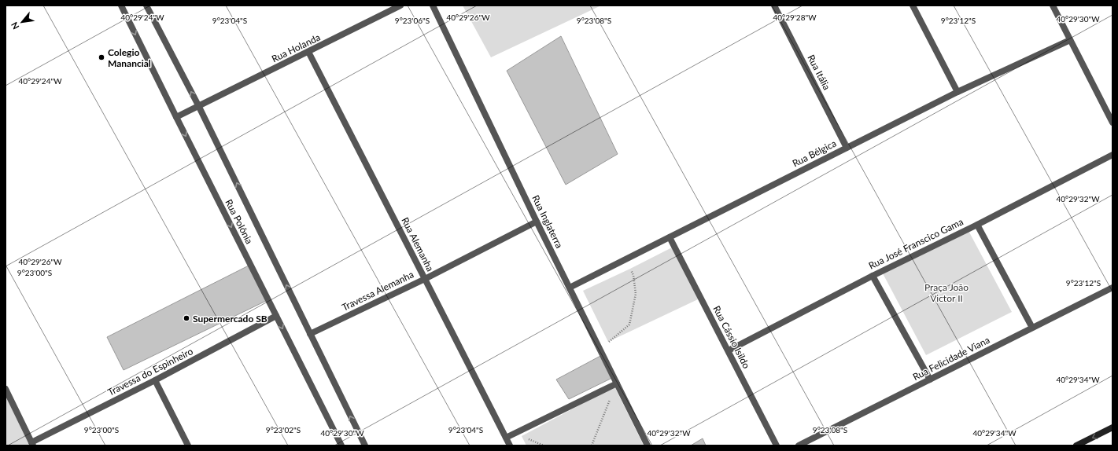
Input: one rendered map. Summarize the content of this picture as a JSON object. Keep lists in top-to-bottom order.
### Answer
{
  "streets": {
    "street": [
      "Rua Holanda",
      "Rua Itália",
      "Rua Bélgica",
      "Rua Polônia",
      "Rua Inglaterra",
      "Rua José Franscico Gama",
      "Rua Alemanha",
      "Travessa Alemanha",
      "Rua Cássio Isildo",
      "Rua Felicidade Viana",
      "Travessa do Espinheiro"
    ]
  },
  "crossings": [
    ["Rua Holanda", "Rua Polônia"],
    ["Rua Holanda", "Rua Alemanha"],
    ["Rua Itália", "Rua Bélgica"],
    ["Rua Bélgica", "Rua Inglaterra"],
    ["Rua Bélgica", "Rua Cássio Isildo"],
    ["Rua Polônia", "Travessa Alemanha"],
    ["Rua Polônia", "Travessa do Espinheiro"],
    ["Rua Inglaterra", "Travessa Alemanha"],
    ["Rua José Franscico Gama", "Rua Cássio Isildo"],
    ["Rua Alemanha", "Travessa Alemanha"]
  ],
  "parks": ["Praça João Victor II"],
  "places": ["Colegio Manancial", "Supermercado SB"],
  "north": "bottom left",
  "coordinates": [
    "40°29'24\"W",
    "40°29'26\"W",
    "40°29'28\"W",
    "40°29'30\"W",
    "9°23'04\"S",
    "9°23'06\"S",
    "9°23'08\"S",
    "9°23'12\"S",
    "40°29'32\"W",
    "9°23'00\"S",
    "40°29'34\"W",
    "9°23'02\"S"
  ]
}
